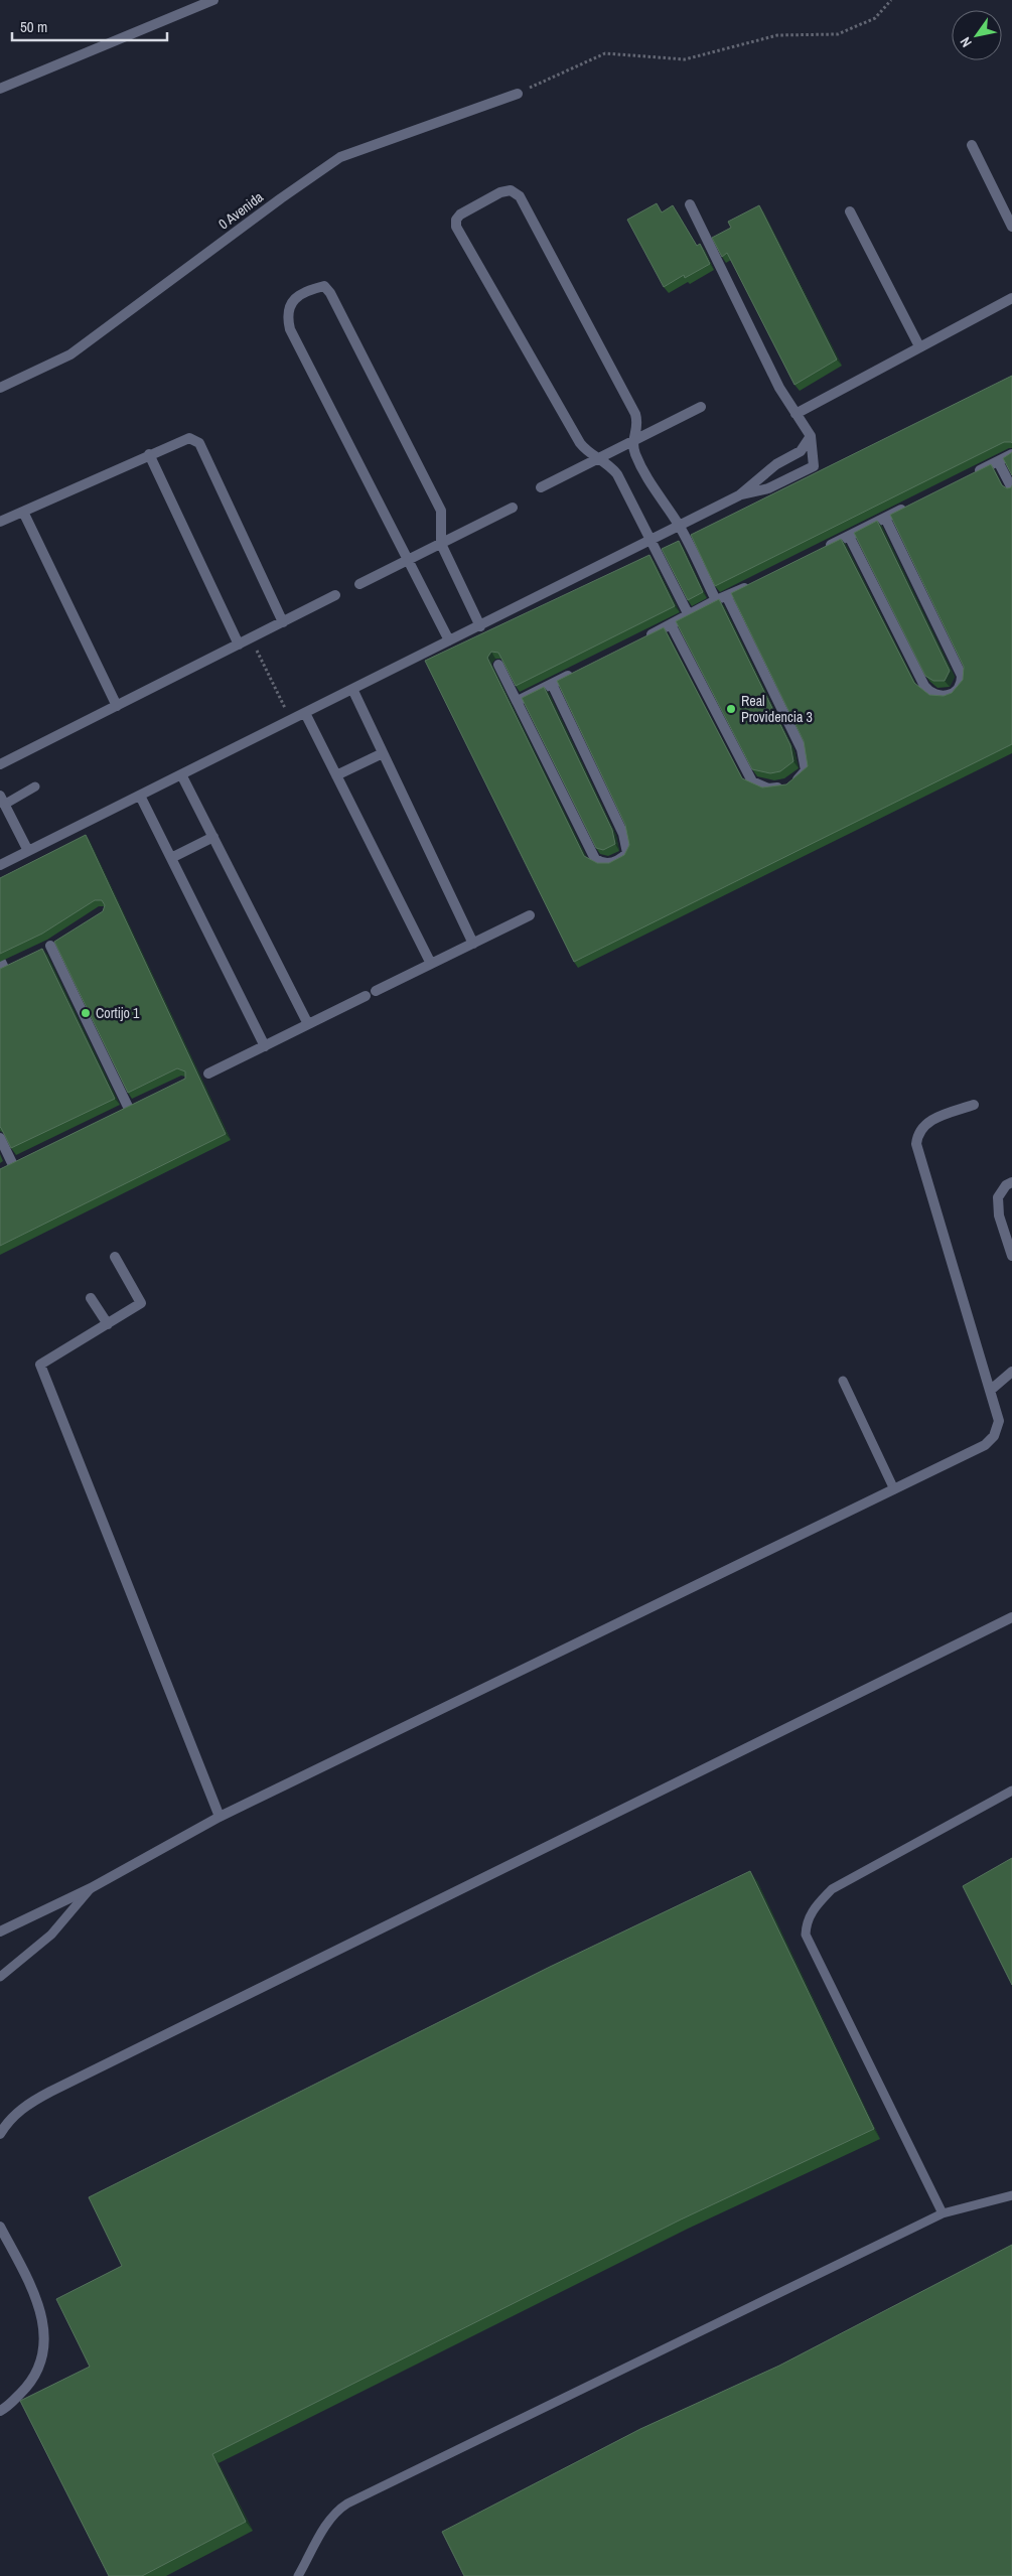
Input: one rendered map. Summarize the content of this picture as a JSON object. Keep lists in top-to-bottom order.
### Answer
{
  "streets": {
    "street": ["0 Avenida"]
  },
  "places": ["Real Providencia 3", "Cortijo 1"],
  "scale_bar": "50 m",
  "north": "bottom left"
}
